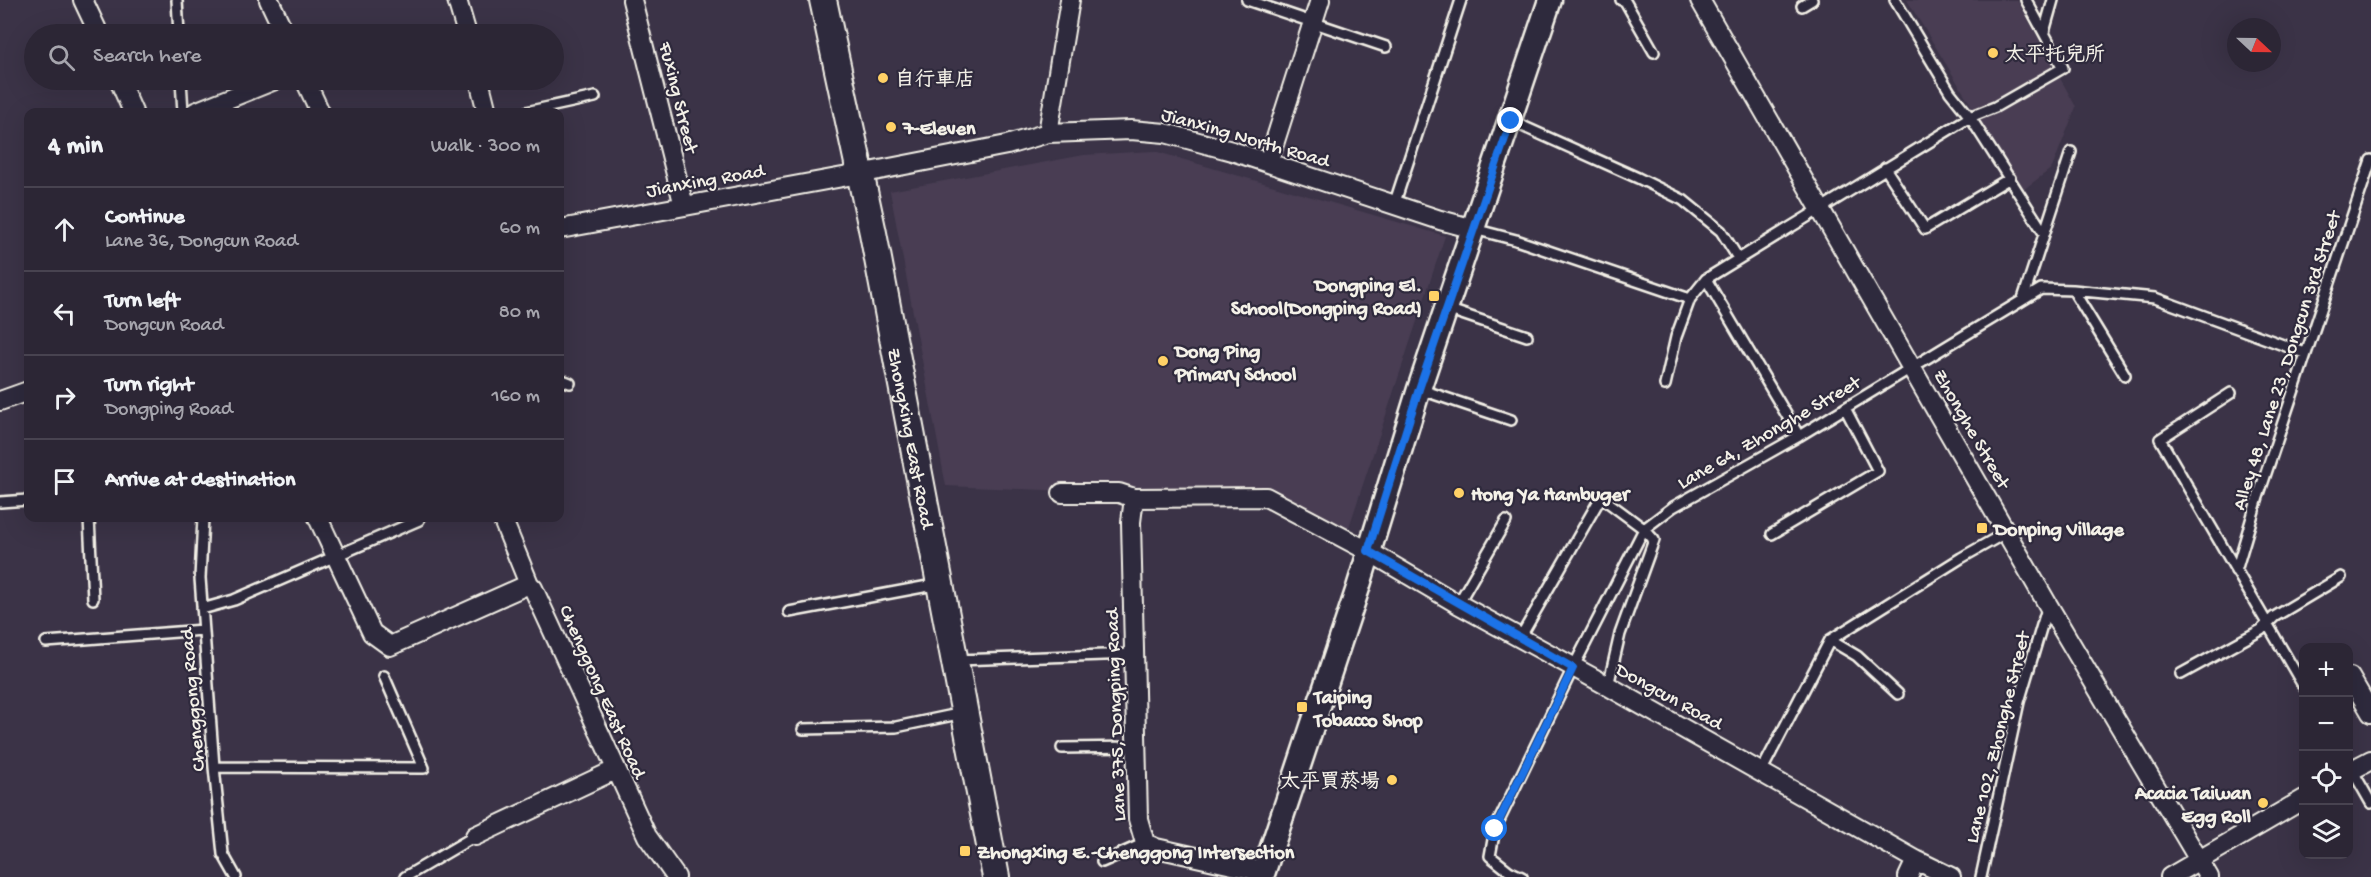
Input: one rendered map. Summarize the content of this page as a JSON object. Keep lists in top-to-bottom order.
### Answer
{
  "streets": {
    "main road": ["Zhongxing East Road"],
    "street": [
      "Fuxing Street",
      "Jianxing North Road",
      "Jianxing Road",
      "Zhonghe Street",
      "Chenggong East Road",
      "Dongcun Road",
      "Lane 375, Dongping Road"
    ],
    "lane": [
      "Alley 48, Lane 23, Dongcun 3rd Street",
      "Lane 64, Zhonghe Street",
      "Chenggong Road",
      "Lane 102, Zhonghe Street"
    ]
  },
  "crossings": [
    ["Fuxing Street", "Jianxing Road"],
    ["Jianxing North Road", "Jianxing Road"],
    ["Jianxing North Road", "Zhongxing East Road"],
    ["Jianxing Road", "Zhongxing East Road"],
    ["Alley 48, Lane 23, Dongcun 3rd Street", "Lane 64, Zhonghe Street"],
    ["Zhonghe Street", "Lane 64, Zhonghe Street"],
    ["Zhonghe Street", "Lane 102, Zhonghe Street"],
    ["Lane 64, Zhonghe Street", "Dongcun Road"]
  ],
  "places": {
    "other": [
      "太平托兒所",
      "自行車店",
      "7-Eleven",
      "Dong Ping Primary School",
      "Hong Ya Hambuger",
      "太平買菸場",
      "Acacia Taiwan Egg Roll"
    ],
    "transit": [
      "Dongping El. School(Dongping Road)",
      "Donping Village",
      "Taiping Tobacco Shop",
      "Zhongxing E.-Chenggong Intersection"
    ]
  },
  "north": "right",
  "page": {
    "search": "Search here",
    "heading": ["4 min", "Walk · 300 m"],
    "list": [
      ["Continue", "Lane 36, Dongcun Road", "60 m"],
      ["Turn left", "Dongcun Road", "80 m"],
      ["Turn right", "Dongping Road", "160 m"],
      "Arrive at destination"
    ],
    "map_buttons": ["+", "−"]
  }
}
